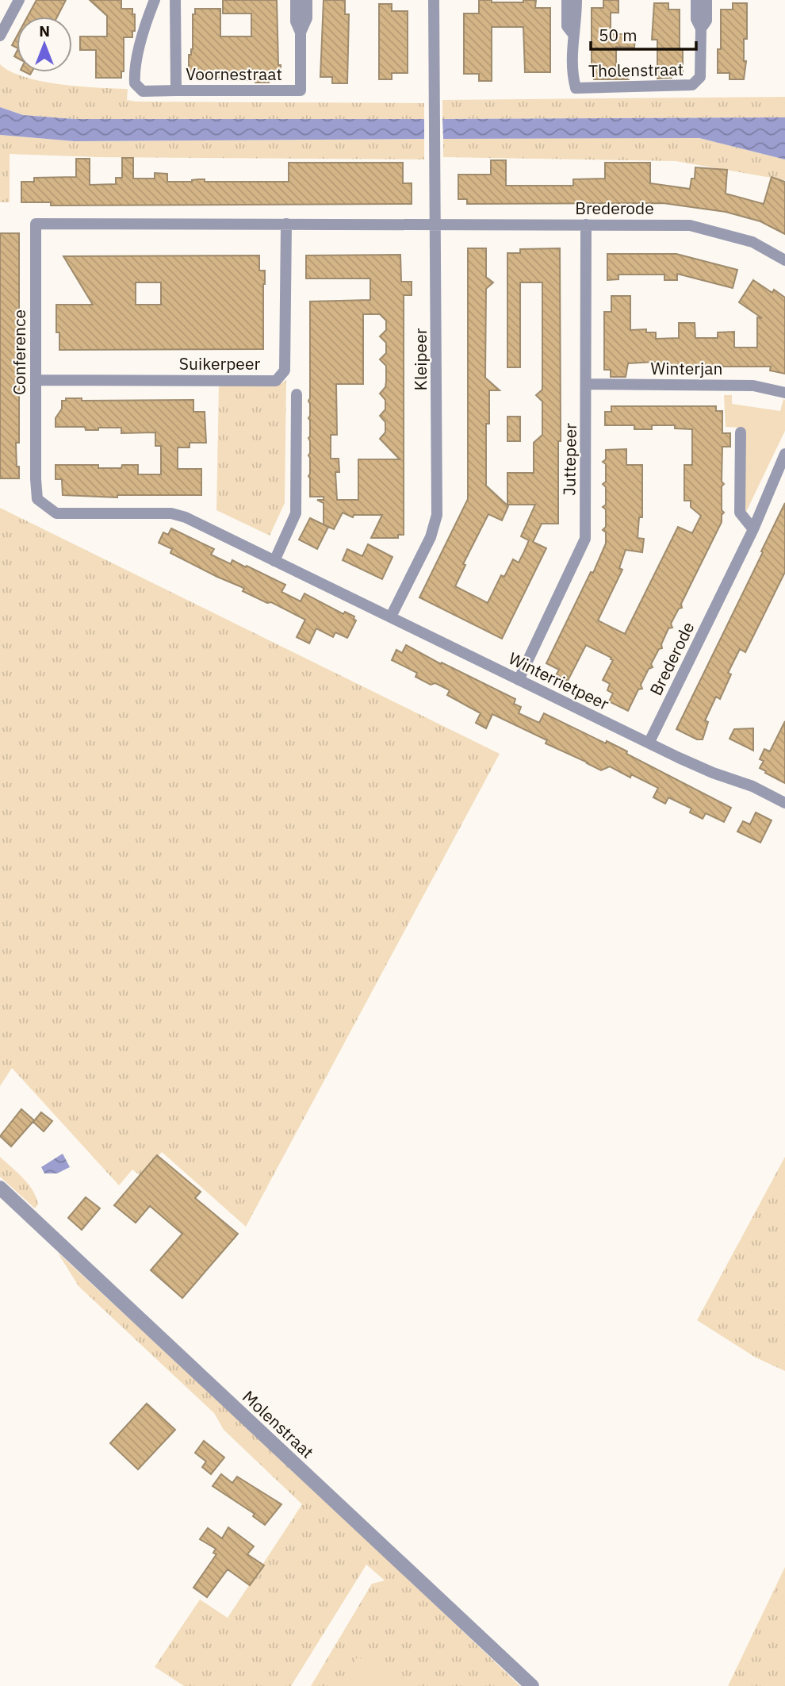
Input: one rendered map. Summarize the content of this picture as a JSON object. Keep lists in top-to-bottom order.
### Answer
{
  "streets": {
    "street": [
      "Tholenstraat",
      "Voornestraat",
      "Brederode",
      "Conference",
      "Kleipeer",
      "Suikerpeer",
      "Winterjan",
      "Juttepeer",
      "Winterrietpeer",
      "Molenstraat"
    ]
  },
  "crossings": [
    ["Brederode", "Conference"],
    ["Brederode", "Kleipeer"],
    ["Brederode", "Juttepeer"],
    ["Brederode", "Winterrietpeer"],
    ["Conference", "Kleipeer"],
    ["Conference", "Suikerpeer"],
    ["Conference", "Winterrietpeer"],
    ["Kleipeer", "Winterrietpeer"],
    ["Winterjan", "Juttepeer"],
    ["Juttepeer", "Winterrietpeer"]
  ],
  "scale_bar": "50 m",
  "north": "top"
}
